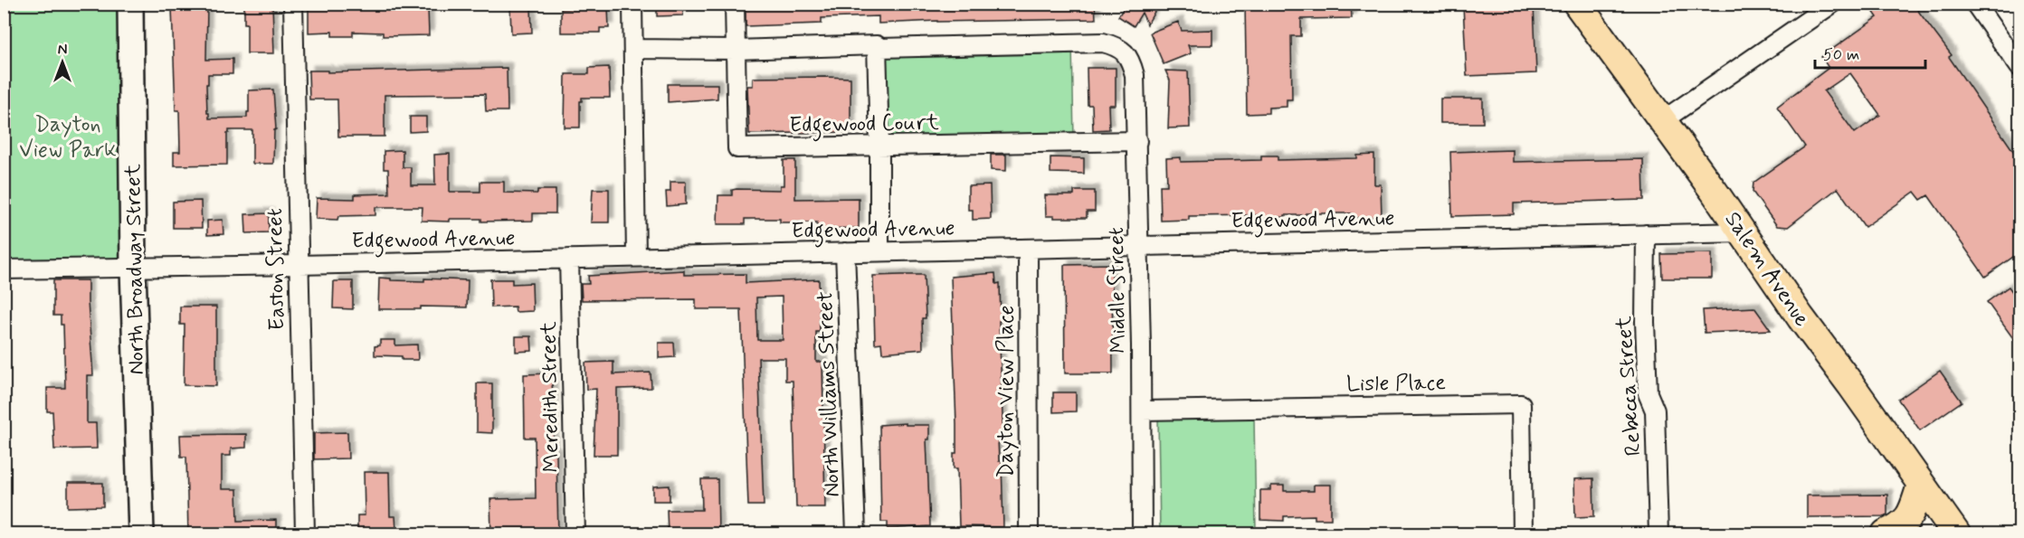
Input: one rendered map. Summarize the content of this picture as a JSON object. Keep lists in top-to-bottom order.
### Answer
{
  "streets": {
    "main road": ["Salem Avenue"],
    "street": [
      "Edgewood Court",
      "Edgewood Avenue",
      "North Broadway Street",
      "Easton Street",
      "Middle Street",
      "Lisle Place",
      "Rebecca Street",
      "Dayton View Place",
      "North Williams Street",
      "Meredith Street"
    ]
  },
  "crossings": [
    ["Edgewood Court", "Middle Street"],
    ["Edgewood Avenue", "Salem Avenue"],
    ["Edgewood Avenue", "North Broadway Street"],
    ["Edgewood Avenue", "Easton Street"],
    ["Edgewood Avenue", "Middle Street"],
    ["Edgewood Avenue", "Rebecca Street"],
    ["Edgewood Avenue", "Dayton View Place"],
    ["Edgewood Avenue", "North Williams Street"],
    ["Edgewood Avenue", "Meredith Street"],
    ["Middle Street", "Lisle Place"]
  ],
  "parks": ["Dayton View Park"],
  "scale_bar": "50 m",
  "north": "top"
}
